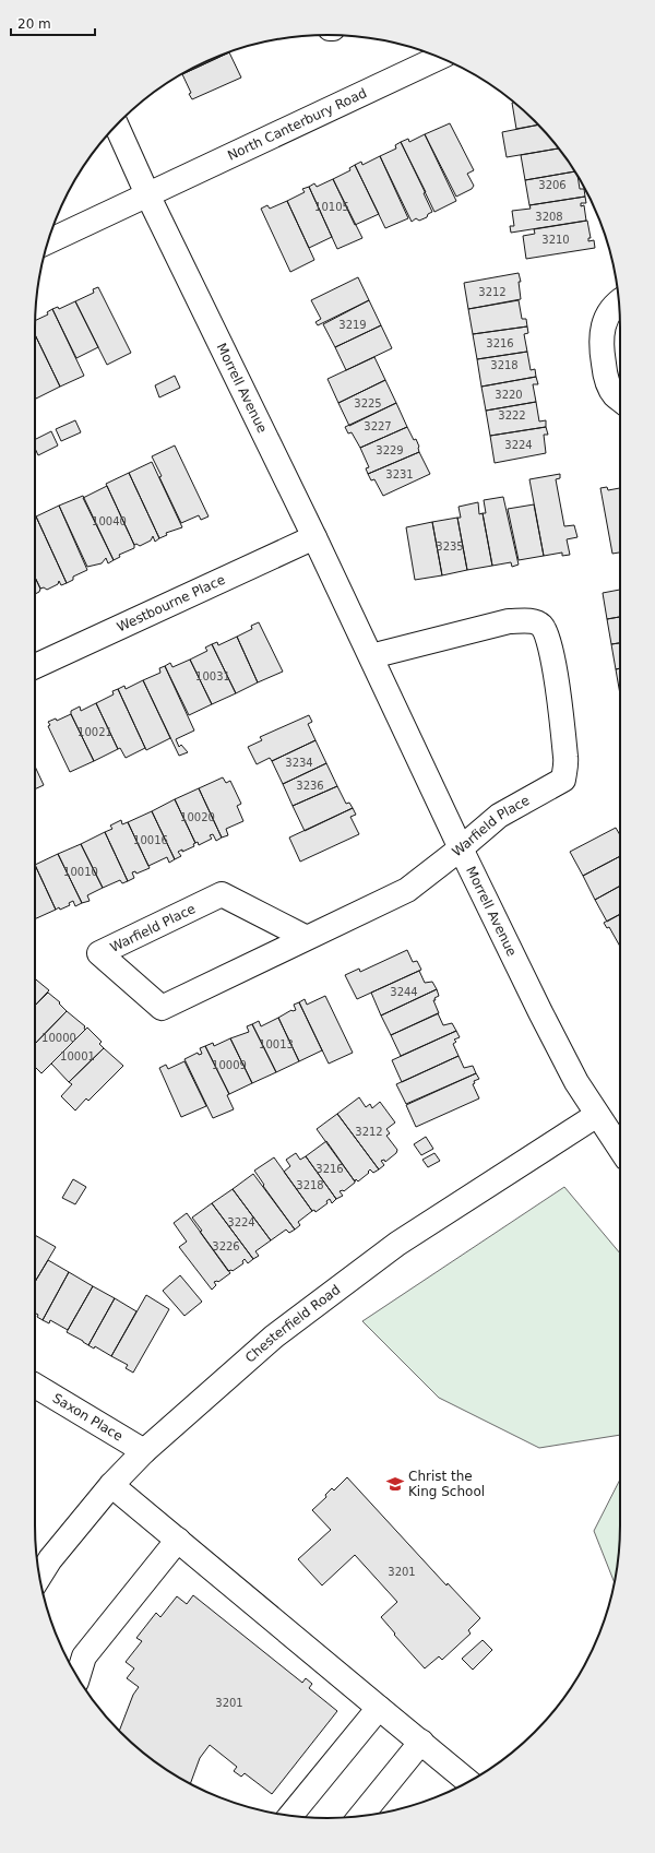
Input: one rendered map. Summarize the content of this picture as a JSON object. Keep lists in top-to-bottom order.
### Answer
{
  "streets": {
    "street": [
      "North Canterbury Road",
      "Morrell Avenue",
      "Westbourne Place",
      "Warfield Place",
      "Chesterfield Road",
      "Saxon Place"
    ]
  },
  "crossings": [
    ["North Canterbury Road", "Morrell Avenue"],
    ["Morrell Avenue", "Westbourne Place"],
    ["Morrell Avenue", "Warfield Place"],
    ["Morrell Avenue", "Chesterfield Road"],
    ["Chesterfield Road", "Saxon Place"]
  ],
  "places": {
    "school or university": ["Christ the King School"]
  },
  "house_numbers": [
    "3206",
    "10105",
    "3208",
    "3210",
    "3212",
    "3219",
    "3216",
    "3218",
    "3220",
    "3225",
    "3222",
    "3227",
    "3224",
    "3229",
    "3231",
    "10040",
    "3235",
    "10031",
    "10021",
    "3234",
    "3236",
    "10020",
    "10016",
    "10010",
    "3244",
    "10000",
    "10013",
    "10001",
    "10009",
    "3212",
    "3216",
    "3218",
    "3224",
    "3226",
    "3201",
    "3201"
  ],
  "scale_bar": "20 m"
}
